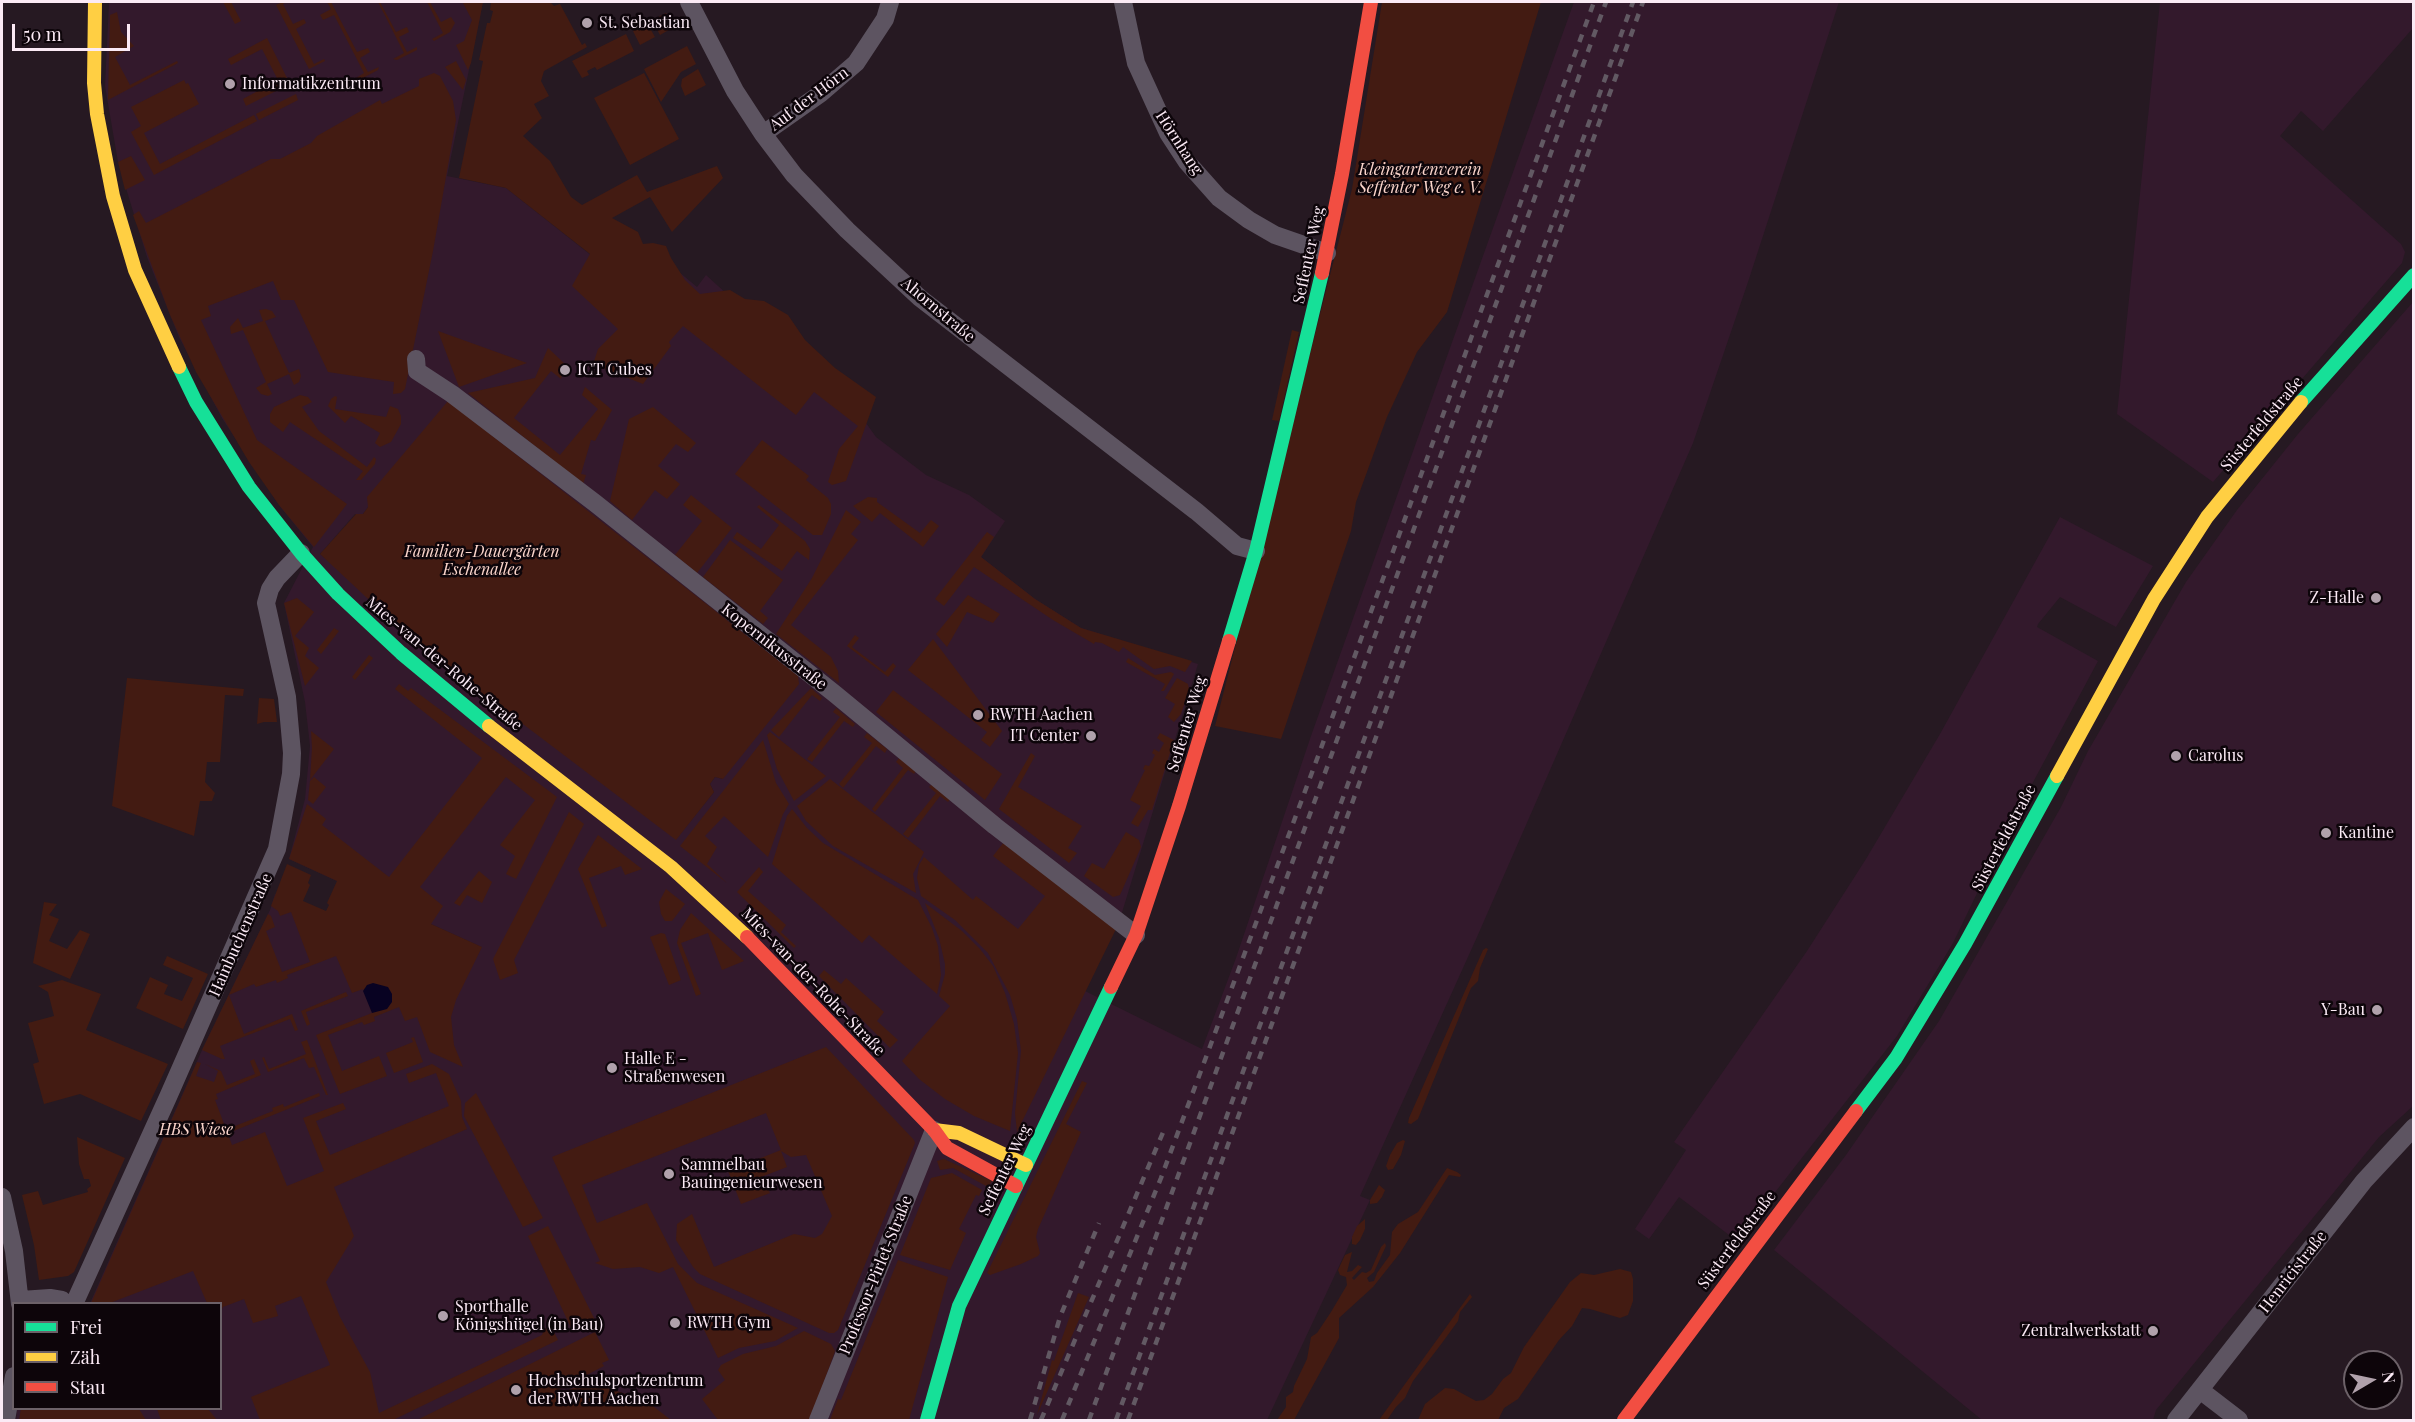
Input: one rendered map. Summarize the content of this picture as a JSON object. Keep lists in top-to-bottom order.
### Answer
{
  "streets": {
    "street": [
      "Auf der Hörn",
      "Hörnhang",
      "Seffenter Weg",
      "Ahornstraße",
      "Süsterfeldstraße",
      "Kopernikusstraße",
      "Mies-van-der-Rohe-Straße",
      "Hainbuchenstraße",
      "Henricistraße",
      "Professor-Pirlet-Straße"
    ]
  },
  "crossings": [
    ["Auf der Hörn", "Ahornstraße"],
    ["Hörnhang", "Seffenter Weg"],
    ["Seffenter Weg", "Ahornstraße"],
    ["Seffenter Weg", "Kopernikusstraße"],
    ["Seffenter Weg", "Mies-van-der-Rohe-Straße"],
    ["Mies-van-der-Rohe-Straße", "Hainbuchenstraße"],
    ["Mies-van-der-Rohe-Straße", "Professor-Pirlet-Straße"]
  ],
  "parks": ["Kleingartenverein Seffenter Weg e. V.", "Familien-Dauergärten Eschenallee", "HBS Wiese"],
  "places": [
    "St. Sebastian",
    "Informatikzentrum",
    "ICT Cubes",
    "Z-Halle",
    "RWTH Aachen",
    "IT Center",
    "Carolus",
    "Kantine",
    "Y-Bau",
    "Halle E - Straßenwesen",
    "Sammelbau Bauingenieurwesen",
    "Sporthalle Königshügel (in Bau)",
    "RWTH Gym",
    "Zentralwerkstatt",
    "Hochschulsportzentrum der RWTH Aachen"
  ],
  "legend": ["Frei", "Zäh", "Stau"],
  "scale_bar": "50 m",
  "north": "right"
}
